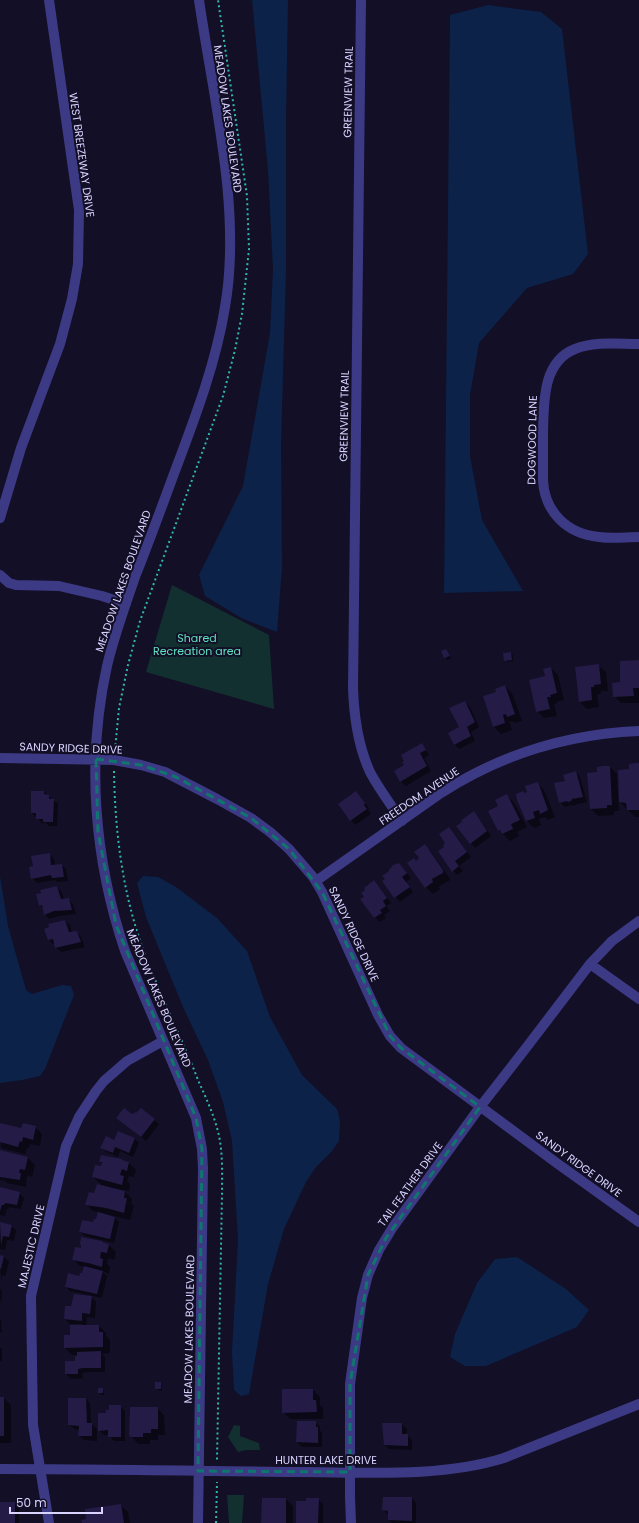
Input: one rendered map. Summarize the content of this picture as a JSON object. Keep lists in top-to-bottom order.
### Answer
{
  "streets": {
    "street": [
      "GREENVIEW TRAIL",
      "MEADOW LAKES BOULEVARD",
      "WEST BREEZEWAY DRIVE",
      "DOGWOOD LANE",
      "SANDY RIDGE DRIVE",
      "FREEDOM AVENUE",
      "TAIL FEATHER DRIVE",
      "MAJESTIC DRIVE",
      "HUNTER LAKE DRIVE"
    ]
  },
  "crossings": [
    ["GREENVIEW TRAIL", "FREEDOM AVENUE"],
    ["MEADOW LAKES BOULEVARD", "SANDY RIDGE DRIVE"],
    ["MEADOW LAKES BOULEVARD", "MAJESTIC DRIVE"],
    ["MEADOW LAKES BOULEVARD", "HUNTER LAKE DRIVE"],
    ["SANDY RIDGE DRIVE", "FREEDOM AVENUE"],
    ["SANDY RIDGE DRIVE", "TAIL FEATHER DRIVE"],
    ["TAIL FEATHER DRIVE", "HUNTER LAKE DRIVE"],
    ["MAJESTIC DRIVE", "HUNTER LAKE DRIVE"]
  ],
  "parks": ["Shared Recreation area"],
  "scale_bar": "50 m"
}
